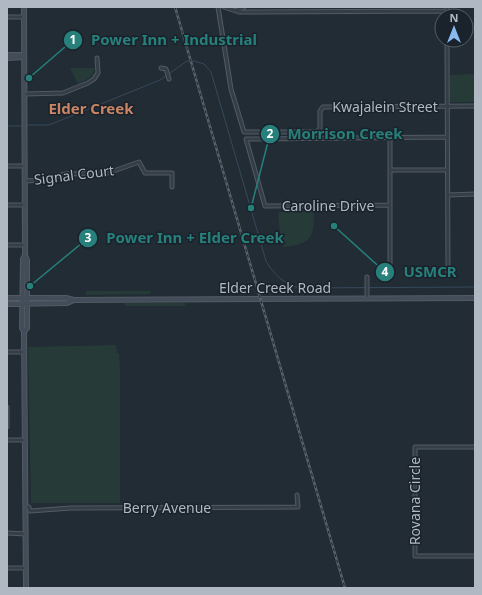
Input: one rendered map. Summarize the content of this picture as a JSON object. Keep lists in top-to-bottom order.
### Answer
{
  "streets": {
    "main road": ["Elder Creek Road"],
    "street": [
      "Kwajalein Street",
      "Signal Court",
      "Caroline Drive",
      "Rovana Circle",
      "Berry Avenue"
    ]
  },
  "districts": ["Elder Creek"],
  "places": [
    "Power Inn + Industrial",
    "Morrison Creek",
    "USMCR",
    "Power Inn + Elder Creek"
  ],
  "north": "top"
}
